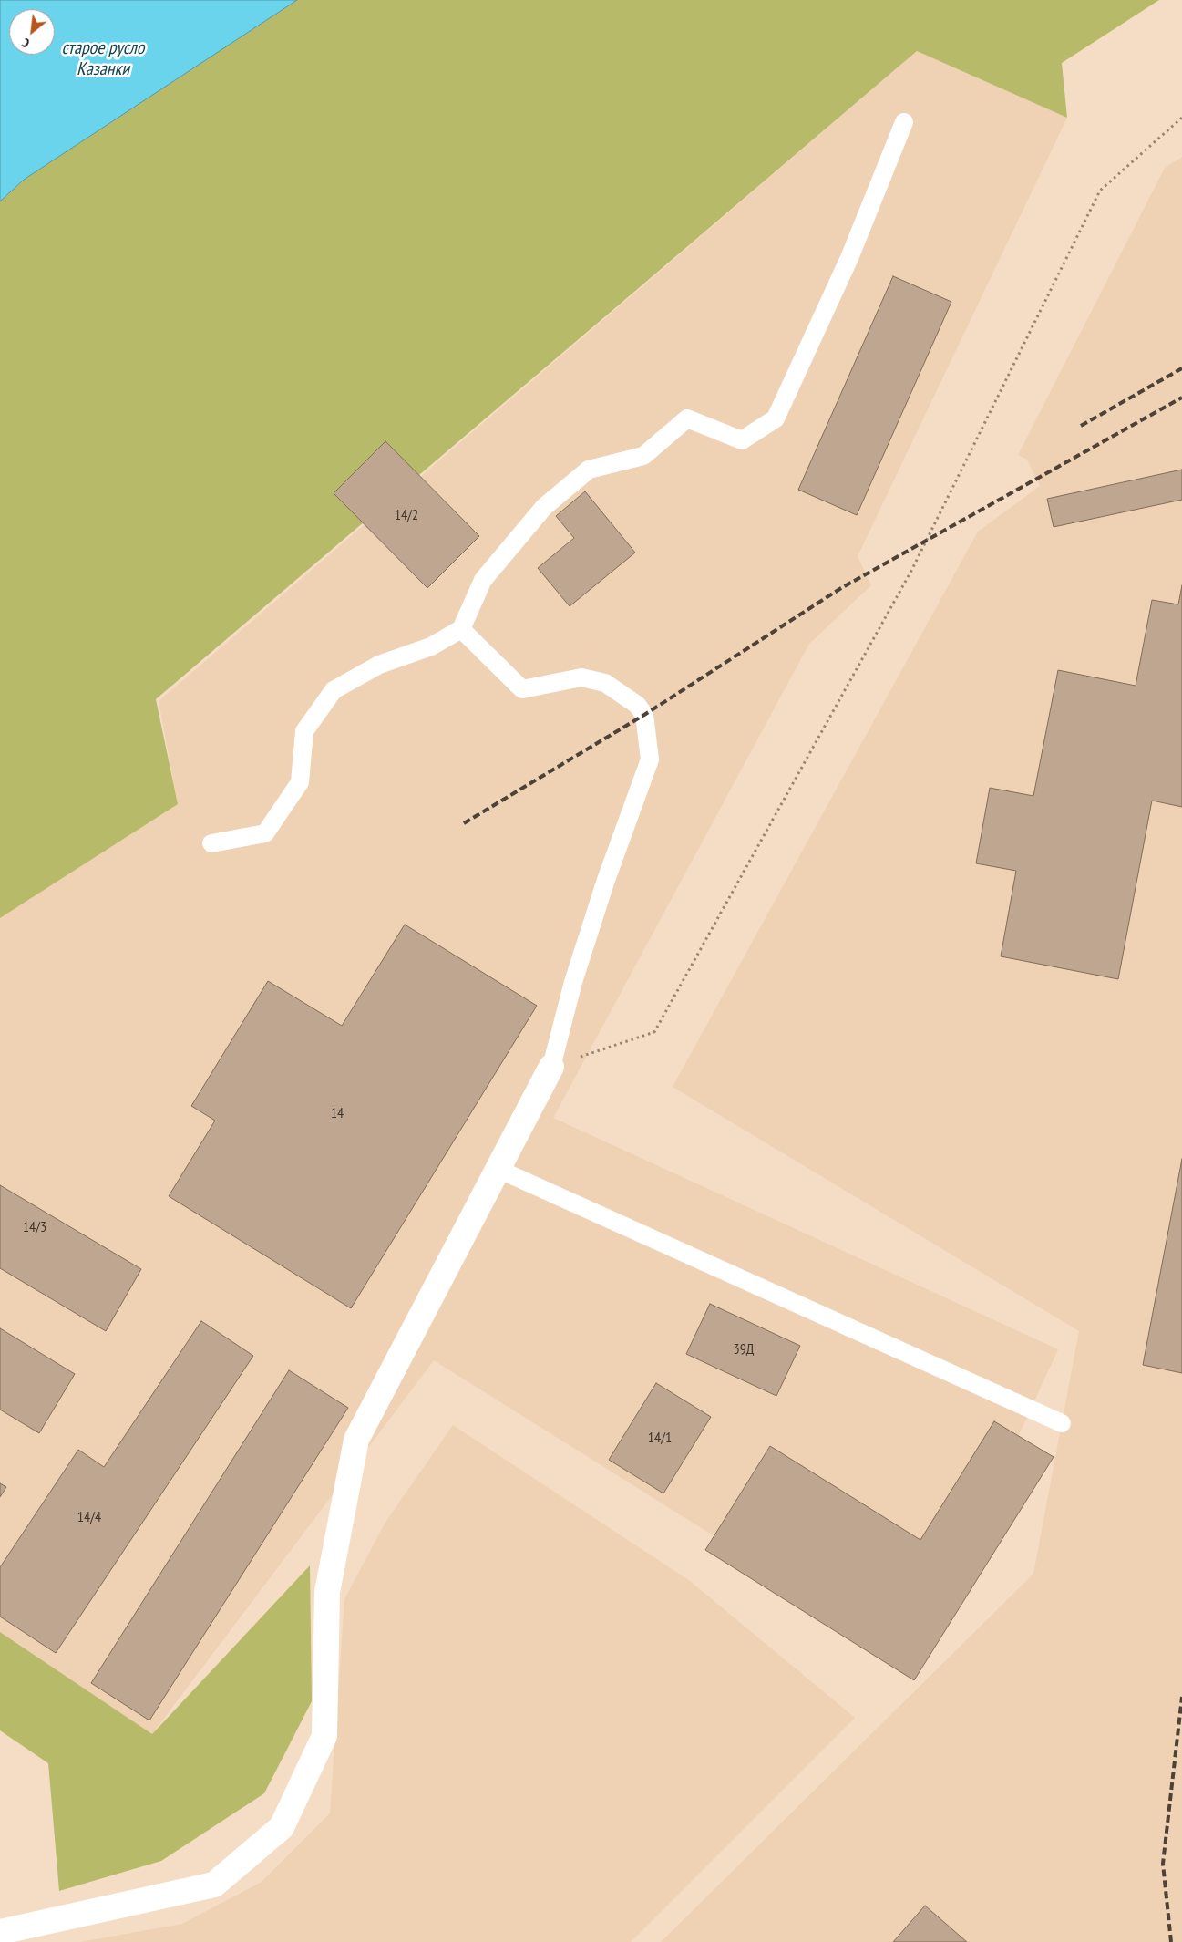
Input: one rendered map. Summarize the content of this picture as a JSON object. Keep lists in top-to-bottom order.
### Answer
{
  "water": ["старое русло Казанки"],
  "house_numbers": [
    "14/2",
    "14",
    "14/3",
    "39Д",
    "14/1",
    "14/4"
  ],
  "north": "bottom left"
}
